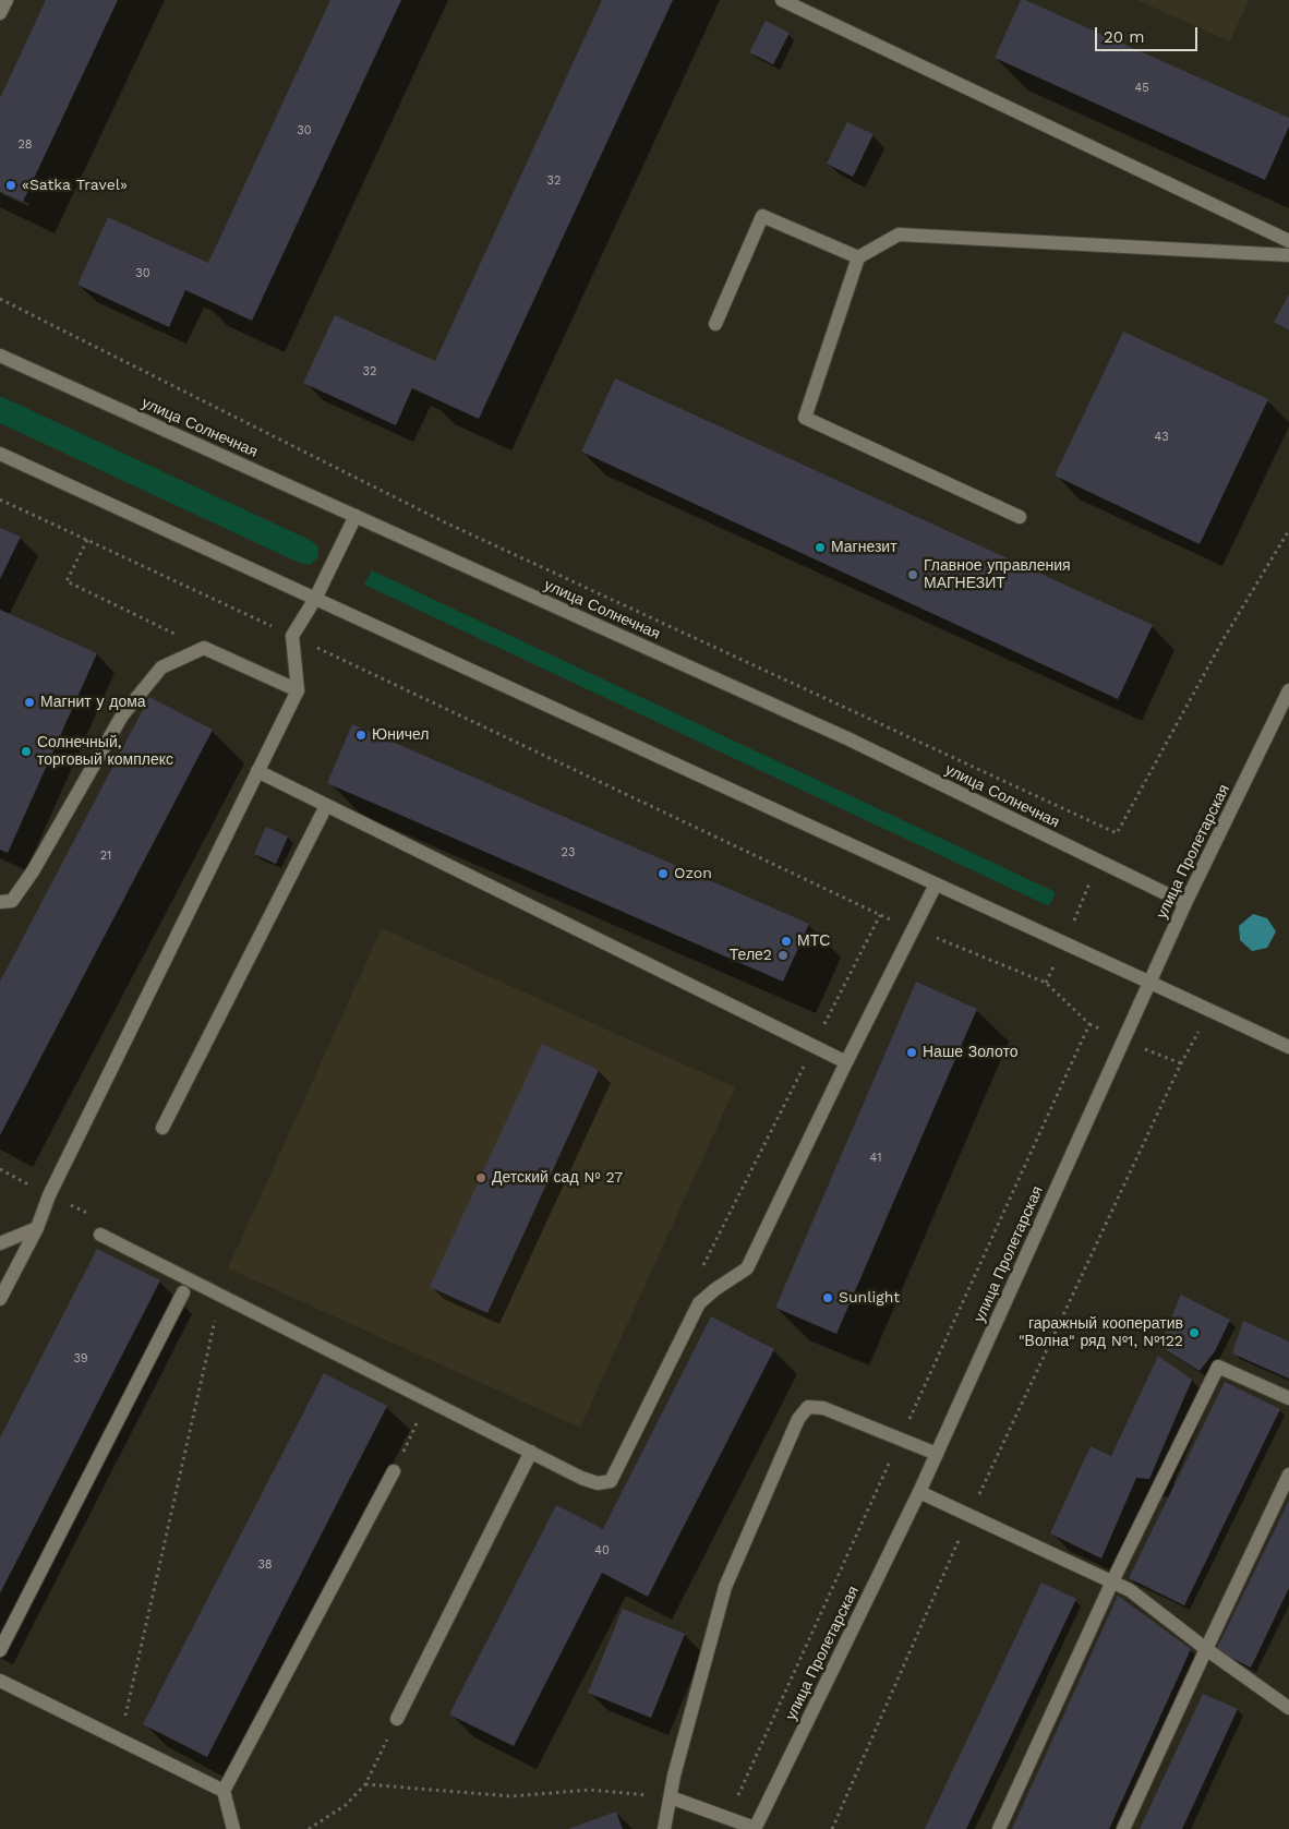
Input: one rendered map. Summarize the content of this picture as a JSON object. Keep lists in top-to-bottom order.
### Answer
{
  "streets": {
    "main road": ["улица Солнечная", "улица Пролетарская"]
  },
  "crossings": [
    ["улица Солнечная", "улица Пролетарская"]
  ],
  "places": [
    "«Satka Travel»",
    "Магнезит",
    "Главное управления МАГНЕЗИТ",
    "Магнит у дома",
    "Юничел",
    "Солнечный, торговый комплекс",
    "Ozon",
    "МТС",
    "Теле2",
    "Наше Золото",
    "Детский сад № 27",
    "Sunlight",
    "гаражный кооператив \"Волна\" ряд №1, №122"
  ],
  "house_numbers": [
    "45",
    "30",
    "28",
    "32",
    "30",
    "32",
    "43",
    "23",
    "21",
    "41",
    "39",
    "40",
    "38"
  ],
  "scale_bar": "20 m"
}
